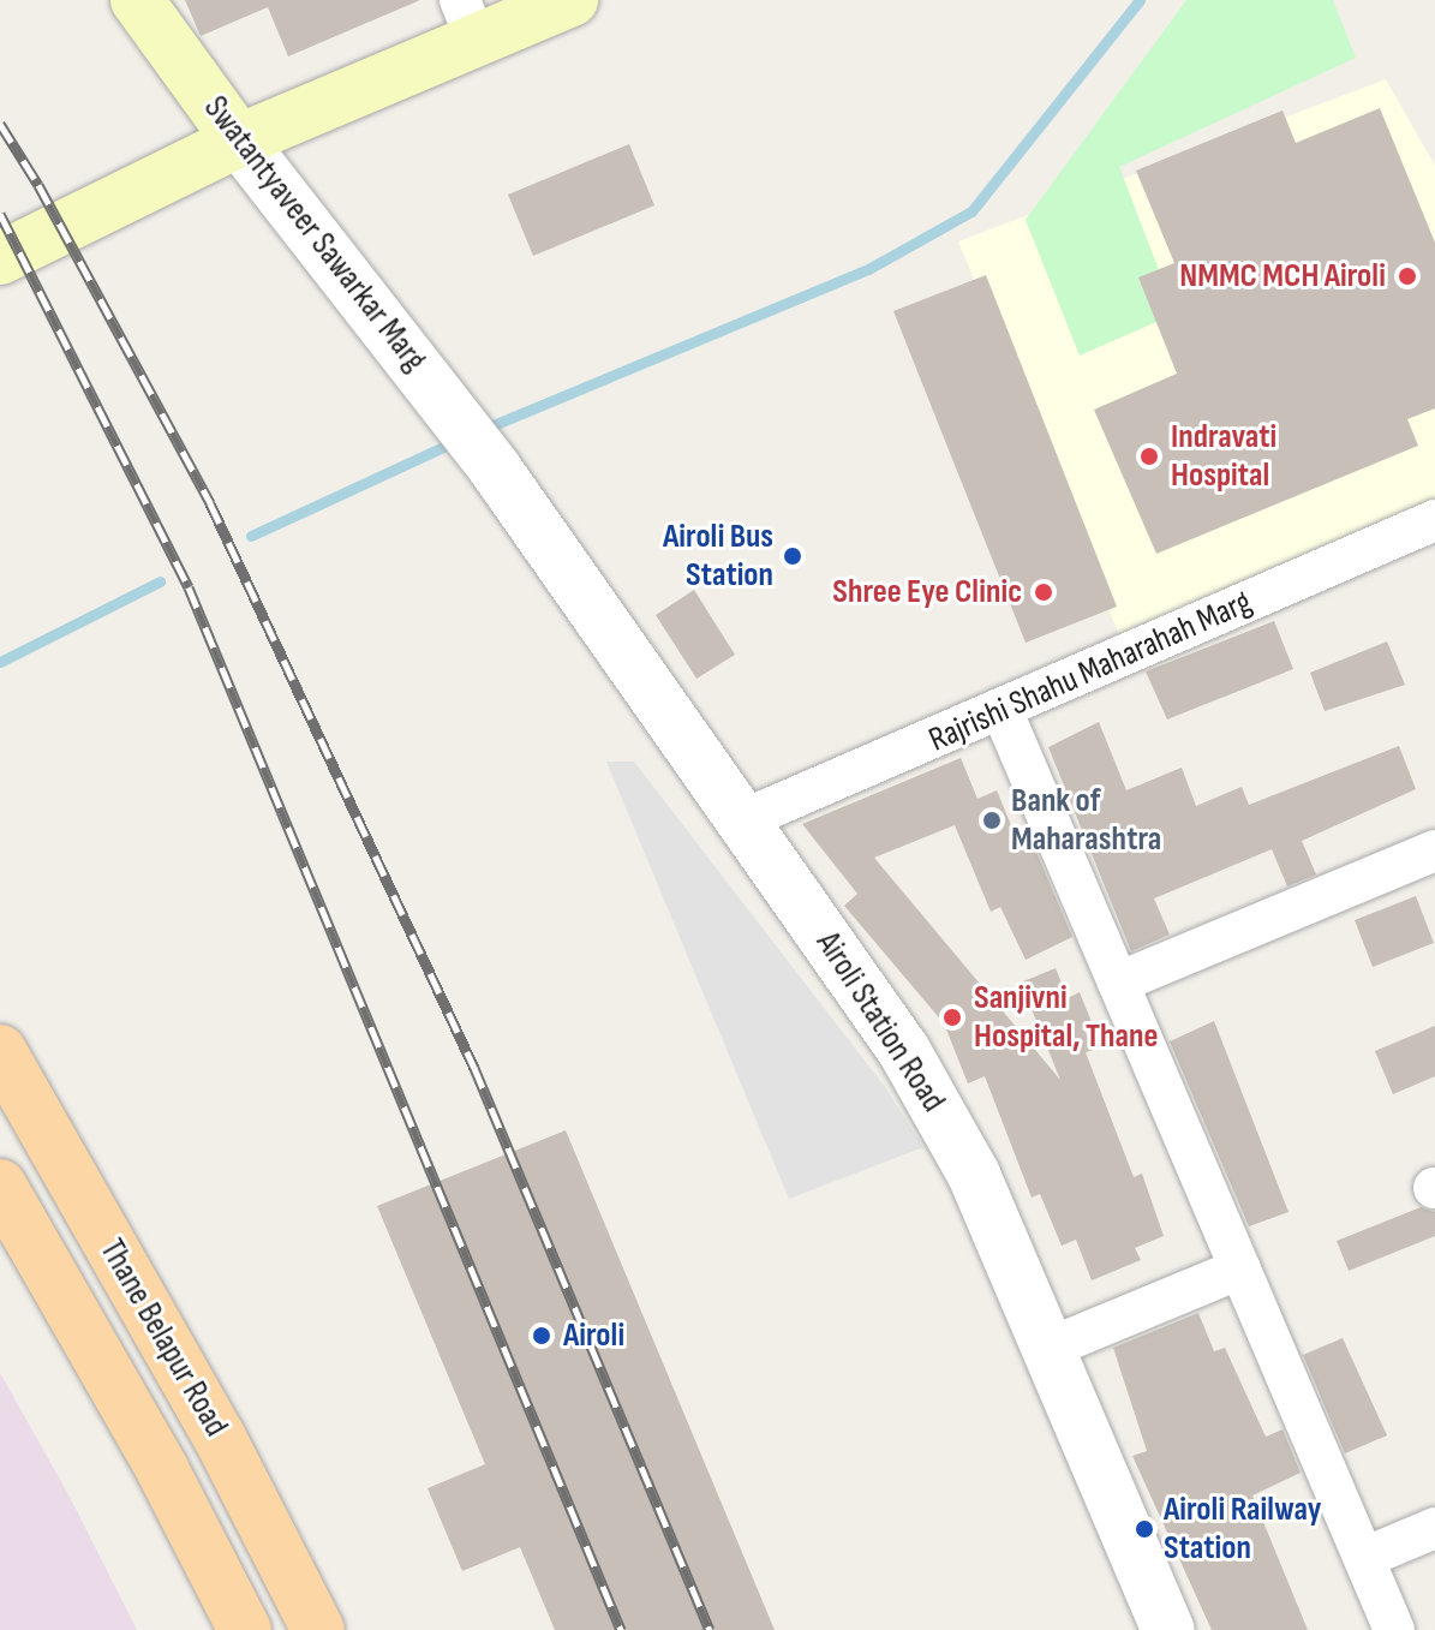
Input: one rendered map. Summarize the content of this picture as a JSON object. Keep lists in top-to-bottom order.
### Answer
{
  "streets": {
    "main road": ["Swatantyaveer Sawarkar Marg", "Thane Belapur Road"],
    "street": ["Rajrishi Shahu Maharahah Marg", "Airoli Station Road"]
  },
  "crossings": [
    ["Swatantyaveer Sawarkar Marg", "Airoli Station Road"],
    ["Rajrishi Shahu Maharahah Marg", "Airoli Station Road"]
  ],
  "places": [
    "NMMC MCH Airoli",
    "Indravati Hospital",
    "Airoli Bus Station",
    "Shree Eye Clinic",
    "Bank of Maharashtra",
    "Sanjivni Hospital, Thane",
    "Airoli",
    "Airoli Railway Station"
  ]
}
